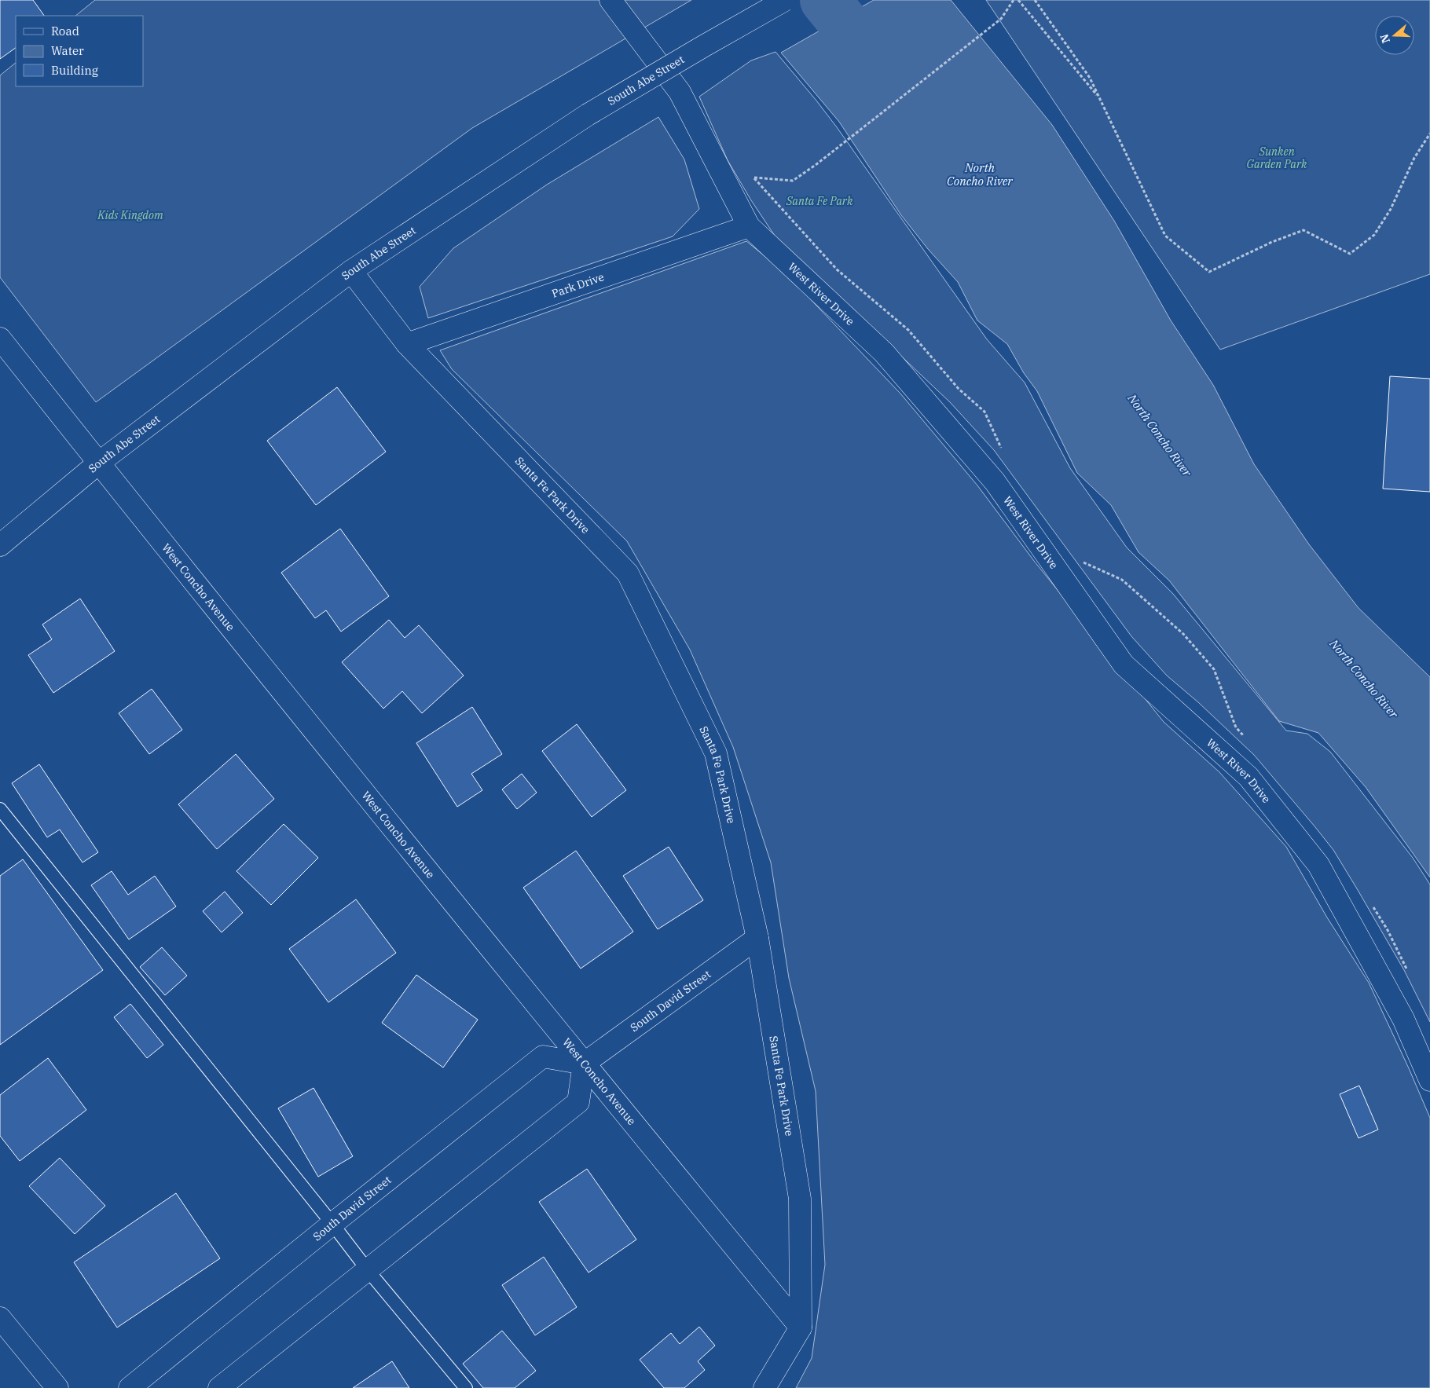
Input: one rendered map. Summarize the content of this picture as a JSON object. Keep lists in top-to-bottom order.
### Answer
{
  "streets": {
    "street": [
      "South Abe Street",
      "Park Drive",
      "West River Drive",
      "Santa Fe Park Drive",
      "West Concho Avenue",
      "South David Street"
    ]
  },
  "crossings": [
    ["South Abe Street", "Santa Fe Park Drive"],
    ["South Abe Street", "West Concho Avenue"],
    ["Park Drive", "West River Drive"],
    ["Park Drive", "Santa Fe Park Drive"],
    ["Santa Fe Park Drive", "West Concho Avenue"],
    ["Santa Fe Park Drive", "South David Street"],
    ["West Concho Avenue", "South David Street"]
  ],
  "water": ["North Concho River"],
  "parks": ["Sunken Garden Park", "Santa Fe Park", "Kids Kingdom"],
  "legend": ["Road", "Water", "Building"],
  "north": "left"
}
